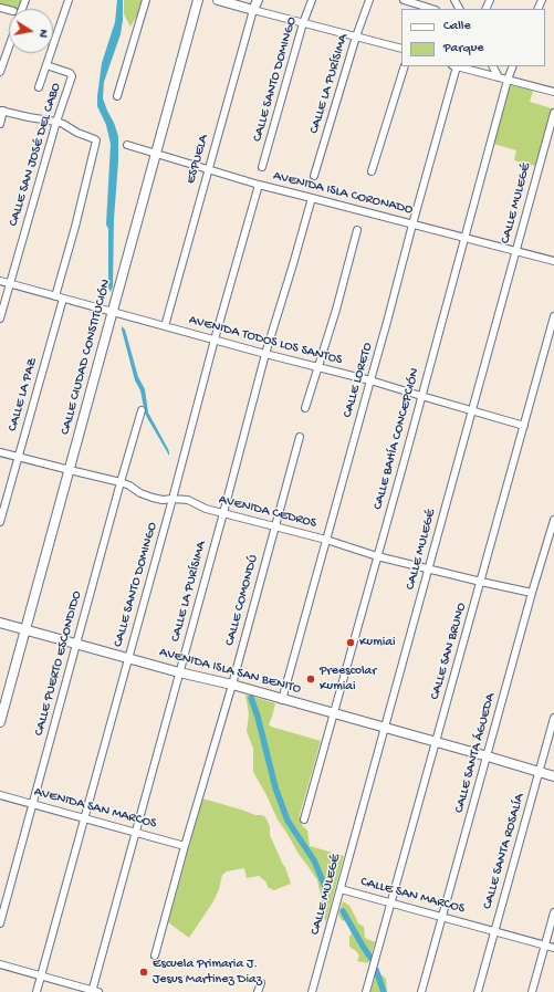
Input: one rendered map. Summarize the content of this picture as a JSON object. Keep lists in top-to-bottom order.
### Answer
{
  "streets": {
    "street": [
      "CALLE SANTO DOMINGO",
      "CALLE LA PURÍSIMA",
      "CALLE SAN JOSÉ DEL CABO",
      "ESPUELA",
      "AVENIDA ISLA CORONADO",
      "CALLE MULEGÉ",
      "AVENIDA TODOS LOS SANTOS",
      "CALLE CIUDAD CONSTITUCIÓN",
      "CALLE LORETO",
      "CALLE LA PAZ",
      "CALLE BAHÍA CONCEPCIÓN",
      "AVENIDA CEDROS",
      "CALLE COMONDÚ",
      "CALLE SAN BRUNO",
      "CALLE PUERTO ESCONDIDO",
      "AVENIDA ISLA SAN BENITO",
      "CALLE SANTA ÁGUEDA",
      "AVENIDA SAN MARCOS",
      "CALLE SANTA ROSALÍA",
      "CALLE SAN MARCOS"
    ]
  },
  "crossings": [
    ["CALLE SANTO DOMINGO", "AVENIDA ISLA CORONADO"],
    ["CALLE SANTO DOMINGO", "AVENIDA TODOS LOS SANTOS"],
    ["CALLE SANTO DOMINGO", "AVENIDA CEDROS"],
    ["CALLE SANTO DOMINGO", "AVENIDA ISLA SAN BENITO"],
    ["CALLE SANTO DOMINGO", "AVENIDA SAN MARCOS"],
    ["CALLE LA PURÍSIMA", "AVENIDA ISLA CORONADO"],
    ["CALLE LA PURÍSIMA", "AVENIDA TODOS LOS SANTOS"],
    ["CALLE LA PURÍSIMA", "AVENIDA CEDROS"],
    ["CALLE LA PURÍSIMA", "AVENIDA ISLA SAN BENITO"],
    ["CALLE LA PURÍSIMA", "AVENIDA SAN MARCOS"],
    ["CALLE SAN JOSÉ DEL CABO", "AVENIDA TODOS LOS SANTOS"],
    ["ESPUELA", "AVENIDA ISLA CORONADO"],
    ["ESPUELA", "AVENIDA TODOS LOS SANTOS"],
    ["AVENIDA ISLA CORONADO", "CALLE MULEGÉ"],
    ["AVENIDA ISLA CORONADO", "CALLE CIUDAD CONSTITUCIÓN"],
    ["AVENIDA ISLA CORONADO", "CALLE LORETO"],
    ["AVENIDA ISLA CORONADO", "CALLE BAHÍA CONCEPCIÓN"],
    ["CALLE MULEGÉ", "AVENIDA TODOS LOS SANTOS"],
    ["CALLE MULEGÉ", "AVENIDA CEDROS"],
    ["CALLE MULEGÉ", "AVENIDA ISLA SAN BENITO"],
    ["CALLE MULEGÉ", "CALLE SAN MARCOS"],
    ["AVENIDA TODOS LOS SANTOS", "CALLE CIUDAD CONSTITUCIÓN"],
    ["AVENIDA TODOS LOS SANTOS", "CALLE LORETO"],
    ["AVENIDA TODOS LOS SANTOS", "CALLE LA PAZ"],
    ["AVENIDA TODOS LOS SANTOS", "CALLE BAHÍA CONCEPCIÓN"],
    ["AVENIDA TODOS LOS SANTOS", "CALLE SAN BRUNO"],
    ["CALLE CIUDAD CONSTITUCIÓN", "AVENIDA CEDROS"],
    ["CALLE CIUDAD CONSTITUCIÓN", "AVENIDA ISLA SAN BENITO"],
    ["CALLE LORETO", "AVENIDA CEDROS"],
    ["CALLE LORETO", "AVENIDA ISLA SAN BENITO"],
    ["CALLE LA PAZ", "AVENIDA CEDROS"],
    ["CALLE BAHÍA CONCEPCIÓN", "AVENIDA CEDROS"],
    ["CALLE BAHÍA CONCEPCIÓN", "AVENIDA ISLA SAN BENITO"],
    ["AVENIDA CEDROS", "CALLE COMONDÚ"],
    ["AVENIDA CEDROS", "CALLE SAN BRUNO"],
    ["AVENIDA CEDROS", "CALLE PUERTO ESCONDIDO"],
    ["AVENIDA CEDROS", "CALLE SANTA ÁGUEDA"],
    ["CALLE COMONDÚ", "AVENIDA ISLA SAN BENITO"],
    ["CALLE COMONDÚ", "AVENIDA SAN MARCOS"],
    ["CALLE SAN BRUNO", "AVENIDA ISLA SAN BENITO"],
    ["CALLE SAN BRUNO", "CALLE SAN MARCOS"],
    ["CALLE PUERTO ESCONDIDO", "AVENIDA ISLA SAN BENITO"],
    ["CALLE PUERTO ESCONDIDO", "AVENIDA SAN MARCOS"],
    ["AVENIDA ISLA SAN BENITO", "CALLE SANTA ÁGUEDA"],
    ["AVENIDA ISLA SAN BENITO", "CALLE SANTA ROSALÍA"],
    ["CALLE SANTA ÁGUEDA", "CALLE SAN MARCOS"],
    ["CALLE SANTA ROSALÍA", "CALLE SAN MARCOS"]
  ],
  "places": ["Kumiai", "Preescolar Kumiai", "Escuela Primaria J. Jesus Martinez Diaz"],
  "legend": ["Calle", "Parque"],
  "north": "right"
}
